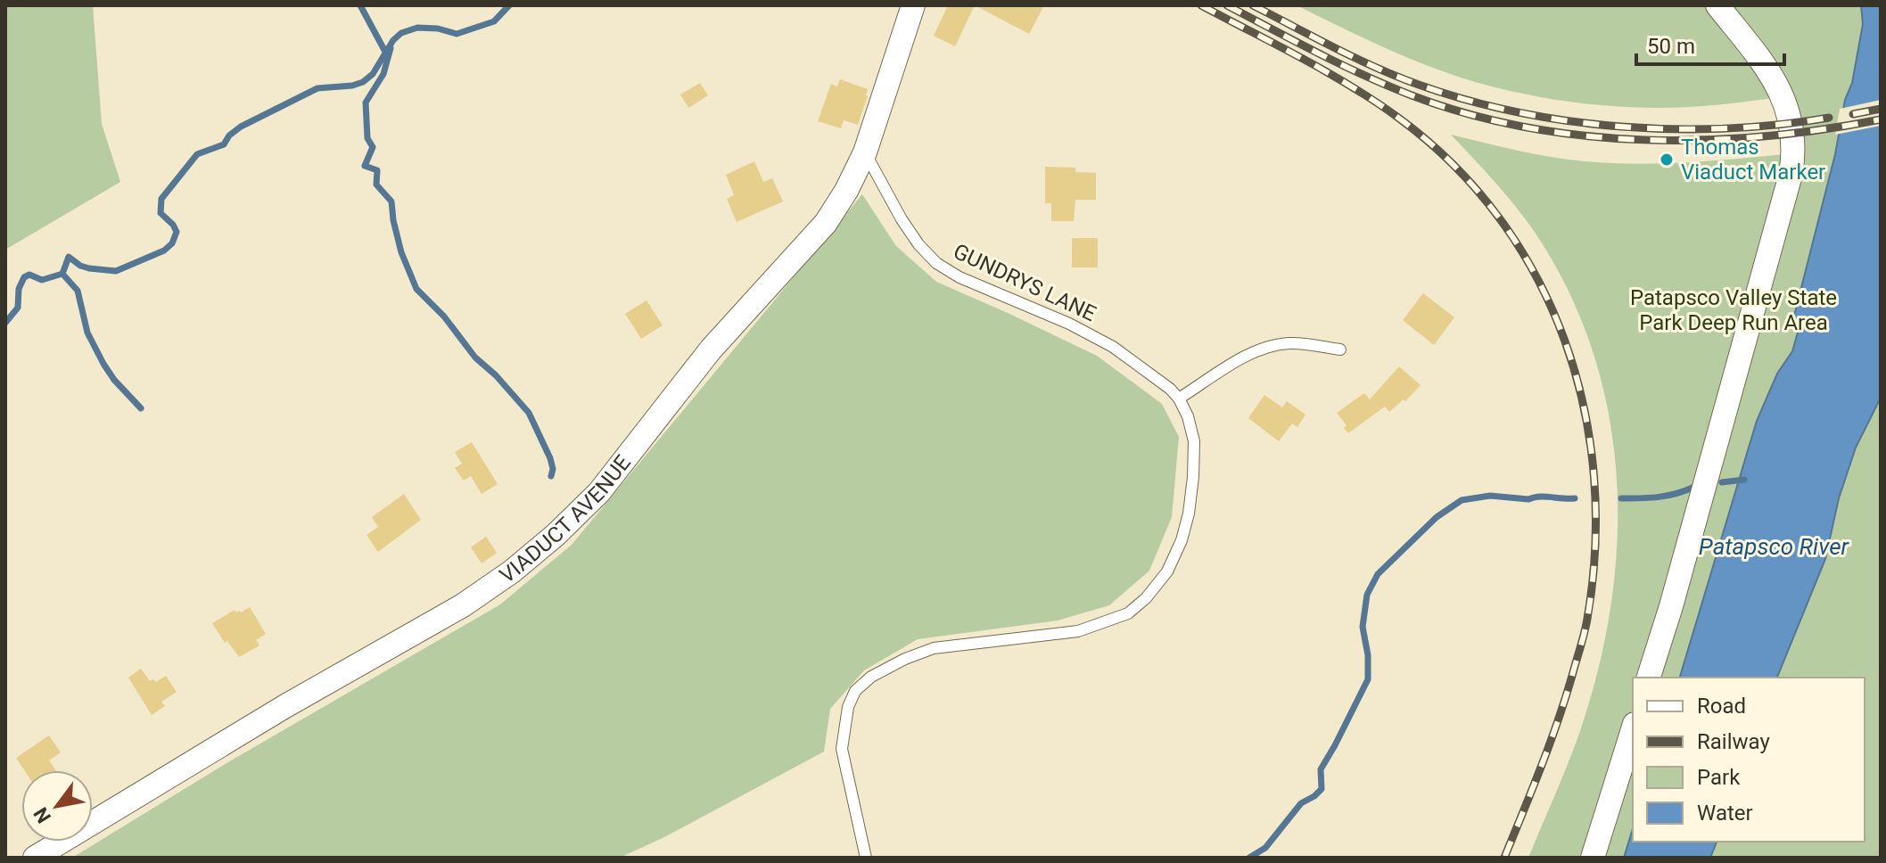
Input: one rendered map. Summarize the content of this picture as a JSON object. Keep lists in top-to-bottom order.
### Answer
{
  "streets": {
    "street": ["VIADUCT AVENUE"],
    "lane": ["GUNDRYS LANE"]
  },
  "crossings": [
    ["GUNDRYS LANE", "VIADUCT AVENUE"]
  ],
  "water": ["Patapsco River"],
  "parks": ["Patapsco Valley State Park Deep Run Area"],
  "places": ["Thomas Viaduct Marker"],
  "legend": [
    "Road",
    "Railway",
    "Park",
    "Water"
  ],
  "scale_bar": "50 m",
  "north": "bottom left"
}
